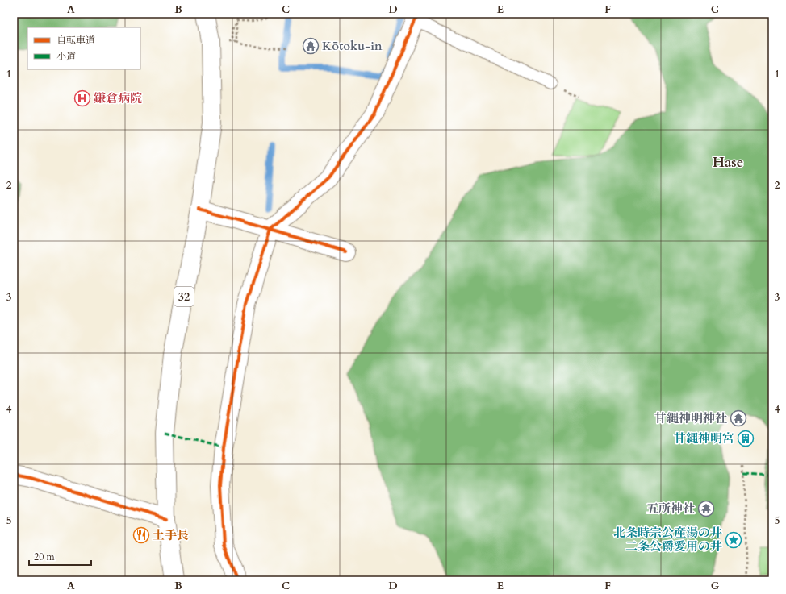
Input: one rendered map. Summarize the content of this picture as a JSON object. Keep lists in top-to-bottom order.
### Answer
{
  "streets": {
    "street": ["32"]
  },
  "districts": ["Hase"],
  "places": {
    "temple": ["Kōtoku-in", "甘縄神明神社", "五所神社"],
    "hospital": ["鎌倉病院"],
    "building": ["甘縄神明宮"],
    "restaurant": ["土手長"],
    "place": ["北条時宗公産湯の井 二条公爵愛用の井"]
  },
  "legend": ["自転車道", "小道"],
  "scale_bar": "20 m",
  "grid": {
    "columns": [
      "A",
      "B",
      "C",
      "D",
      "E",
      "F",
      "G"
    ],
    "rows": [
      "1",
      "2",
      "3",
      "4",
      "5"
    ]
  }
}
